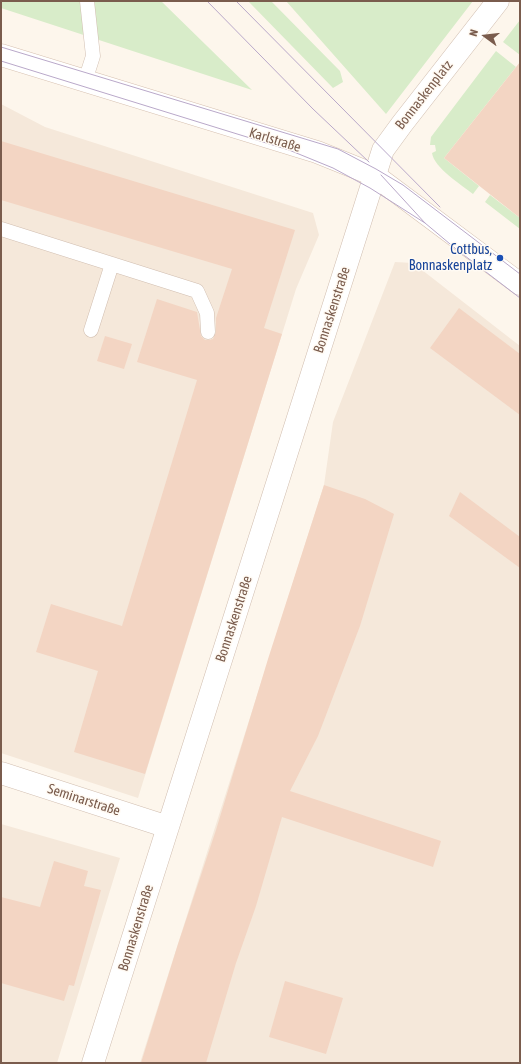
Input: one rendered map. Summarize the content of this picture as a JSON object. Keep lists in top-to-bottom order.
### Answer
{
  "streets": {
    "street": [
      "Bonnaskenplatz",
      "Karlstraße",
      "Bonnaskenstraße",
      "Seminarstraße"
    ]
  },
  "crossings": [
    ["Bonnaskenplatz", "Karlstraße"],
    ["Bonnaskenplatz", "Bonnaskenstraße"],
    ["Karlstraße", "Bonnaskenstraße"],
    ["Bonnaskenstraße", "Seminarstraße"]
  ],
  "places": ["Cottbus, Bonnaskenplatz"],
  "north": "left"
}
